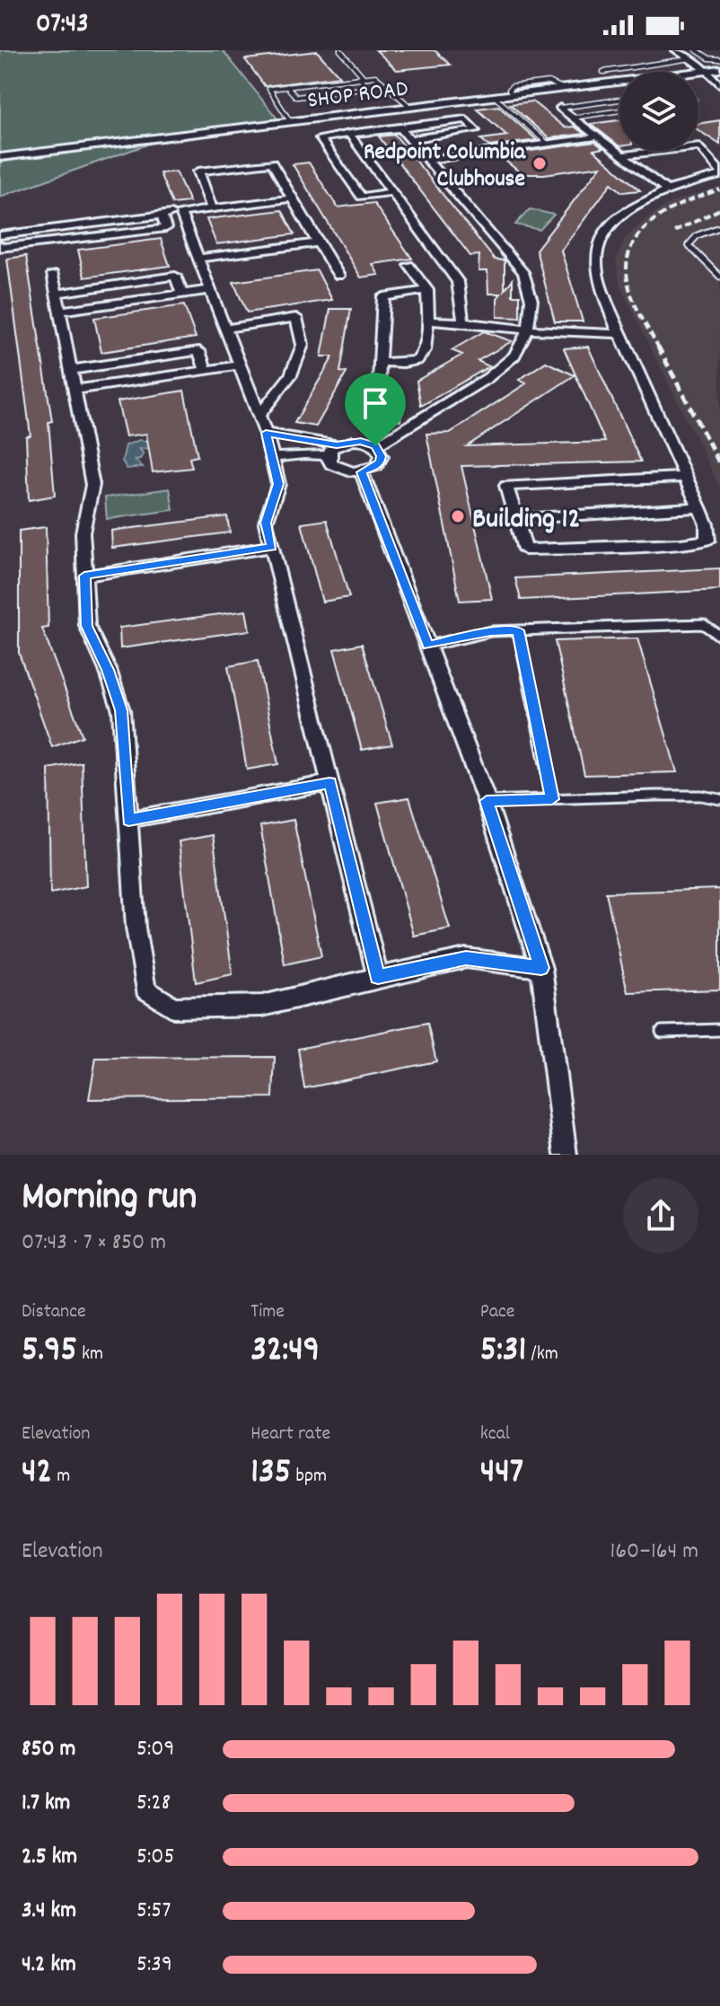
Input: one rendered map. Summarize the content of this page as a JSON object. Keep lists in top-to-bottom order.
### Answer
{
  "streets": {
    "street": ["SHOP ROAD"]
  },
  "places": ["Redpoint Columbia Clubhouse", "Building 12"],
  "page": {
    "status": "07:43",
    "heading": ["Morning run", "07:43 · 7 × 850 m"],
    "stats": [
      ["Distance", "5.95 km"],
      ["Time", "32:49"],
      ["Pace", "5:31 /km"],
      ["Elevation", "42 m"],
      ["Heart rate", "135 bpm"],
      ["kcal", "447"]
    ],
    "chart": ["Elevation", "160–164 m"],
    "list": [
      {
        "name": "850 m",
        "note": "5:09"
      },
      {
        "name": "1.7 km",
        "note": "5:28"
      },
      {
        "name": "2.5 km",
        "note": "5:05"
      },
      {
        "name": "3.4 km",
        "note": "5:57"
      },
      {
        "name": "4.2 km",
        "note": "5:39"
      }
    ]
  }
}
